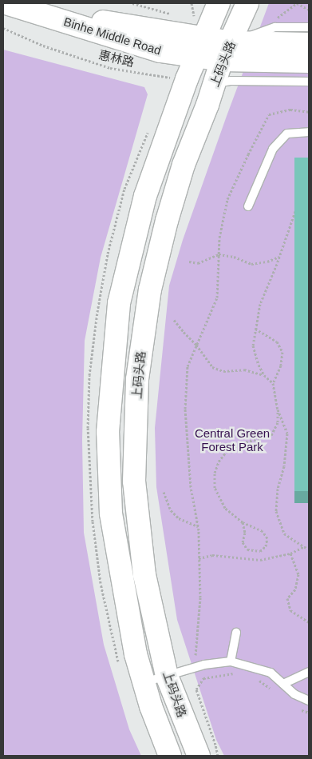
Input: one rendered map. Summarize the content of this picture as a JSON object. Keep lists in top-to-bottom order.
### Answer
{
  "streets": {
    "main road": ["Binhe Middle Road", "上码头路"],
    "path": ["惠林路"]
  },
  "crossings": [
    ["Binhe Middle Road", "上码头路"]
  ],
  "parks": ["Central Green Forest Park"]
}
